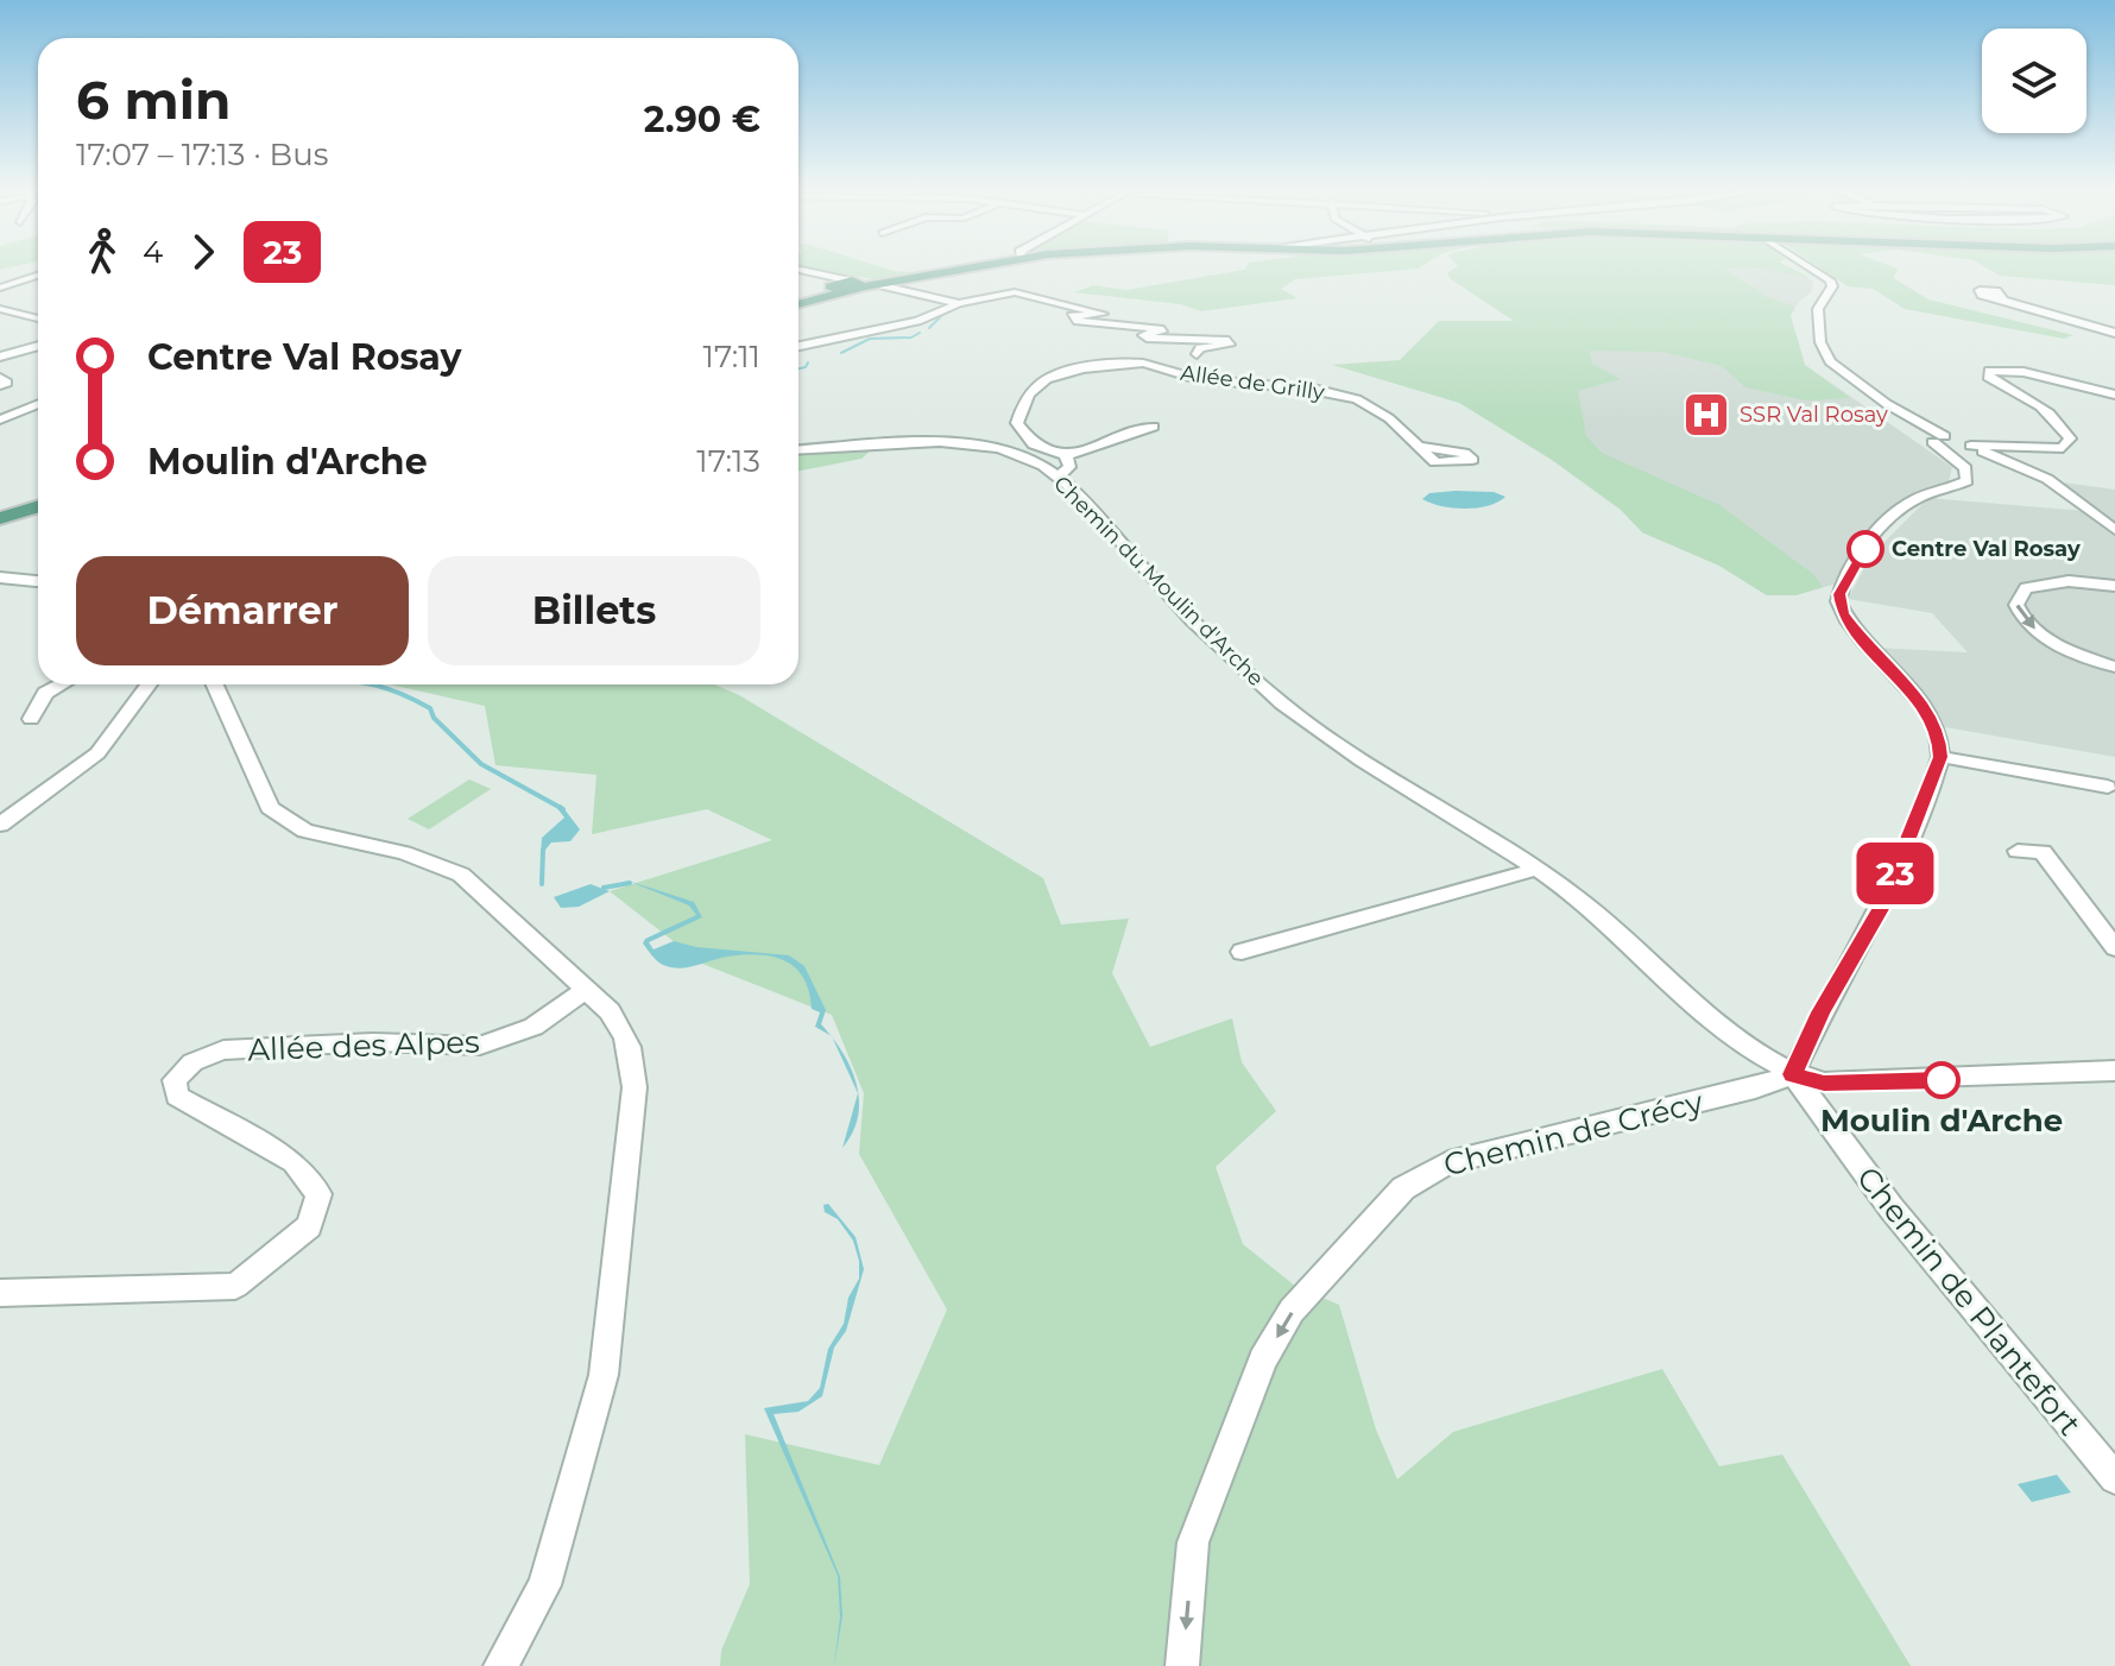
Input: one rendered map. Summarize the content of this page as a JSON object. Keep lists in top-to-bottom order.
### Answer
{
  "streets": {
    "street": [
      "Allée de Grilly",
      "Chemin du Moulin d'Arche",
      "Allée des Alpes",
      "Chemin de Crécy",
      "Chemin de Plantefort"
    ]
  },
  "crossings": [
    ["Chemin du Moulin d'Arche", "Chemin de Crécy"],
    ["Chemin du Moulin d'Arche", "Chemin de Plantefort"],
    ["Chemin de Crécy", "Chemin de Plantefort"]
  ],
  "one_way": ["Chemin de Crécy"],
  "places": {
    "hospital": ["SSR Val Rosay"],
    "other": ["Centre Val Rosay", "Moulin d'Arche"]
  },
  "lines": ["bus line 23"],
  "page": {
    "on_map": "23",
    "heading": ["6 min", "17:07 – 17:13 · Bus", "2.90 €"],
    "legs": ["4", "23"],
    "list": [
      {
        "name": "Centre Val Rosay",
        "value": "17:11"
      },
      {
        "name": "Moulin d'Arche",
        "value": "17:13"
      }
    ],
    "buttons": ["Démarrer", "Billets"]
  }
}
